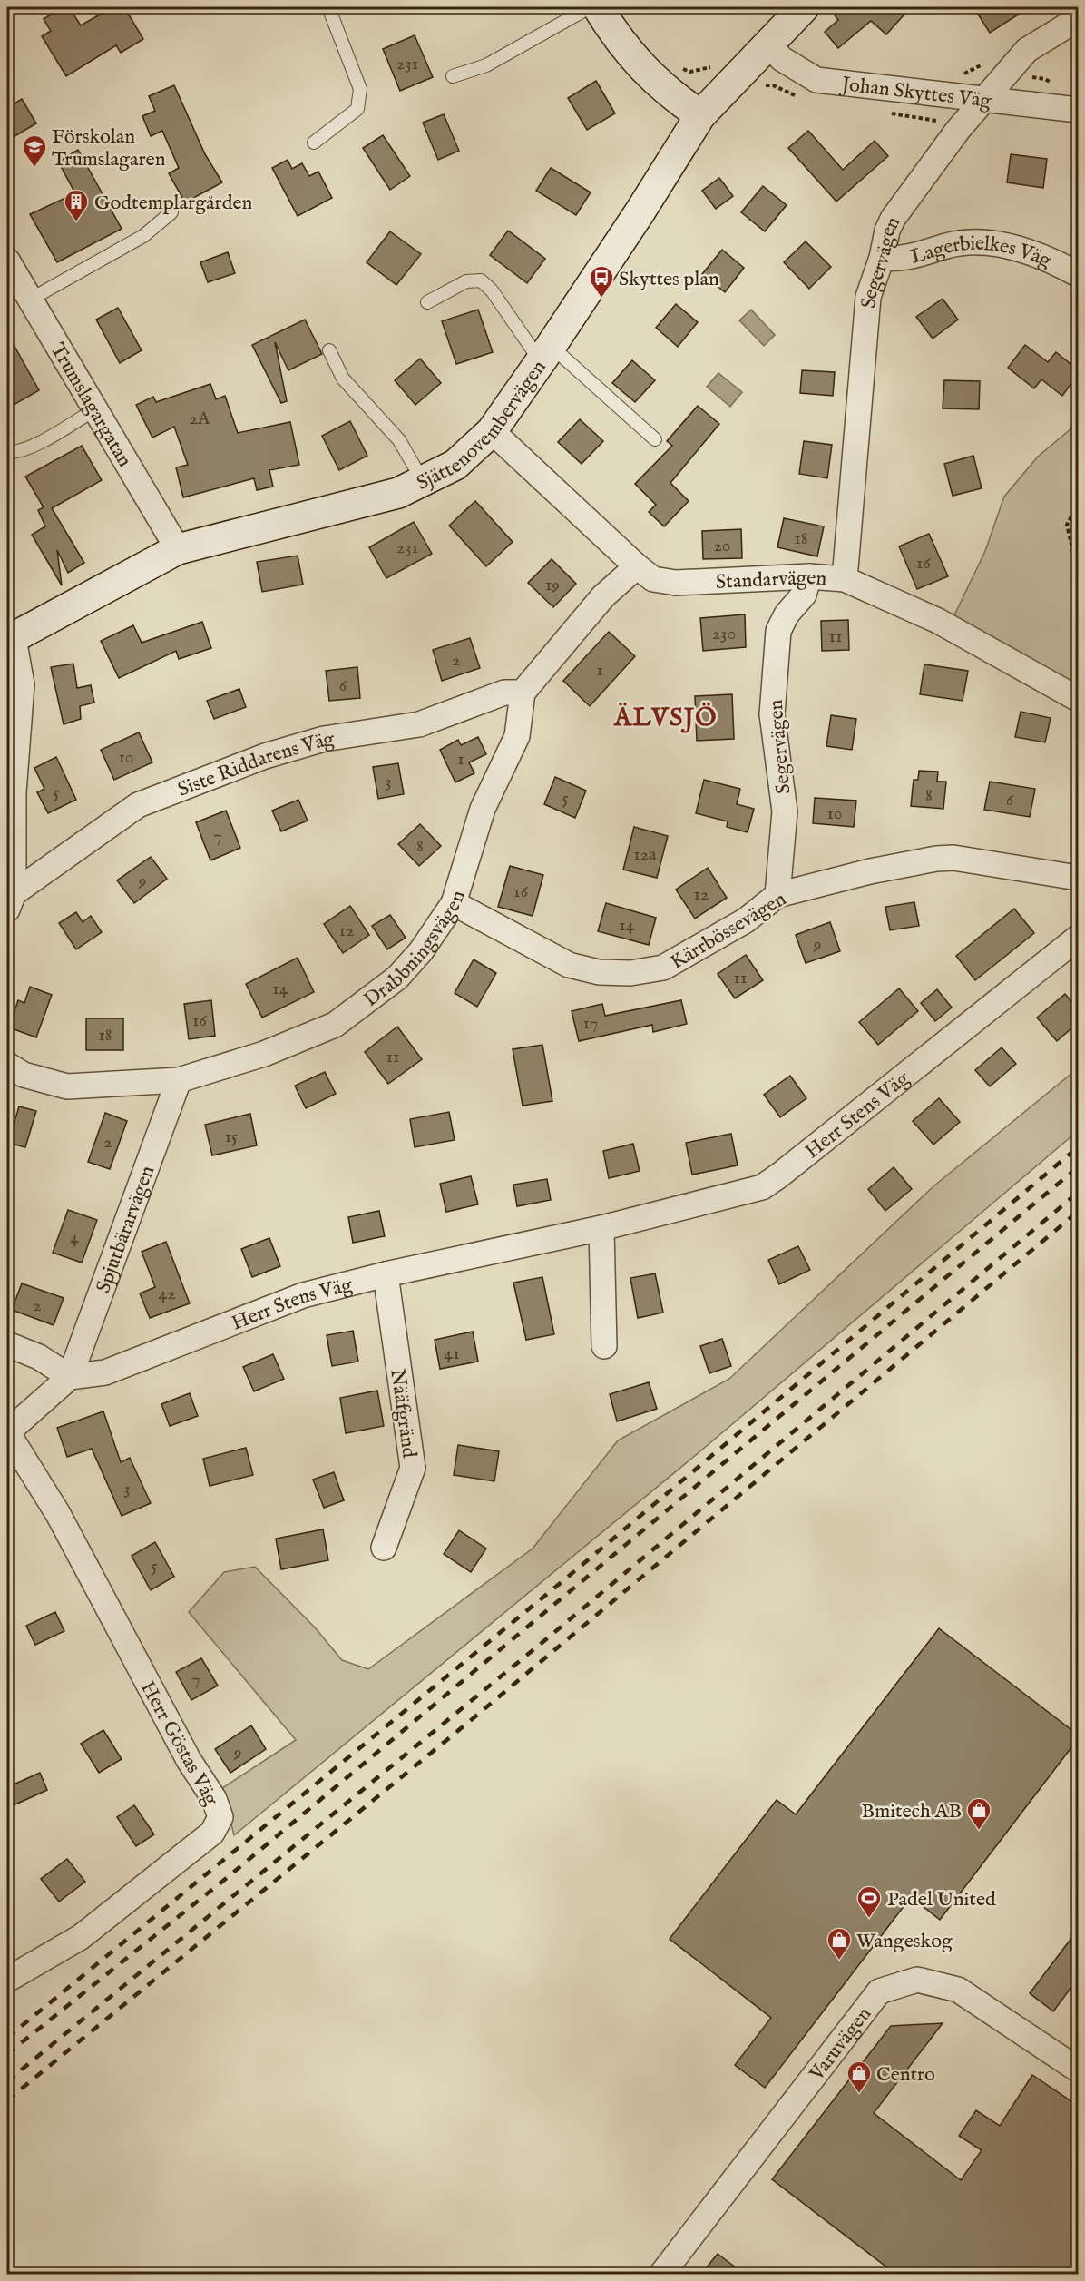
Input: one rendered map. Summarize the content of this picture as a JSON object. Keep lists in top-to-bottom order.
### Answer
{
  "streets": {
    "street": [
      "Johan Skyttes Väg",
      "Lagerbielkes Väg",
      "Segervägen",
      "Trumslagargatan",
      "Sjättenovembervägen",
      "Standarvägen",
      "Siste Riddarens Väg",
      "Kärrbössevägen",
      "Drabbningsvägen",
      "Herr Stens Väg",
      "Spjutbärarvägen",
      "Nääfgränd",
      "Herr Göstas Väg",
      "Varuvägen"
    ]
  },
  "crossings": [
    ["Johan Skyttes Väg", "Segervägen"],
    ["Johan Skyttes Väg", "Sjättenovembervägen"],
    ["Lagerbielkes Väg", "Segervägen"],
    ["Segervägen", "Standarvägen"],
    ["Segervägen", "Kärrbössevägen"],
    ["Trumslagargatan", "Sjättenovembervägen"],
    ["Sjättenovembervägen", "Standarvägen"],
    ["Siste Riddarens Väg", "Drabbningsvägen"],
    ["Kärrbössevägen", "Drabbningsvägen"],
    ["Drabbningsvägen", "Spjutbärarvägen"],
    ["Herr Stens Väg", "Spjutbärarvägen"],
    ["Herr Stens Väg", "Nääfgränd"]
  ],
  "districts": ["ÄLVSJÖ"],
  "places": {
    "school or university": ["Förskolan Trumslagaren"],
    "building": ["Godtemplargården"],
    "bus stop": ["Skyttes plan"],
    "shop": ["Bmitech AB", "Wangeskog", "Centro"],
    "sports": ["Padel United"]
  },
  "house_numbers": [
    "231",
    "2A",
    "18",
    "20",
    "231",
    "16",
    "19",
    "230",
    "11",
    "2",
    "1",
    "6",
    "10",
    "1",
    "3",
    "5",
    "8",
    "5",
    "6",
    "10",
    "7",
    "8",
    "12a",
    "9",
    "16",
    "12",
    "14",
    "12",
    "9",
    "11",
    "14",
    "16",
    "17",
    "18",
    "11",
    "15",
    "2",
    "4",
    "42",
    "2",
    "41",
    "3",
    "5",
    "7",
    "9"
  ]
}
